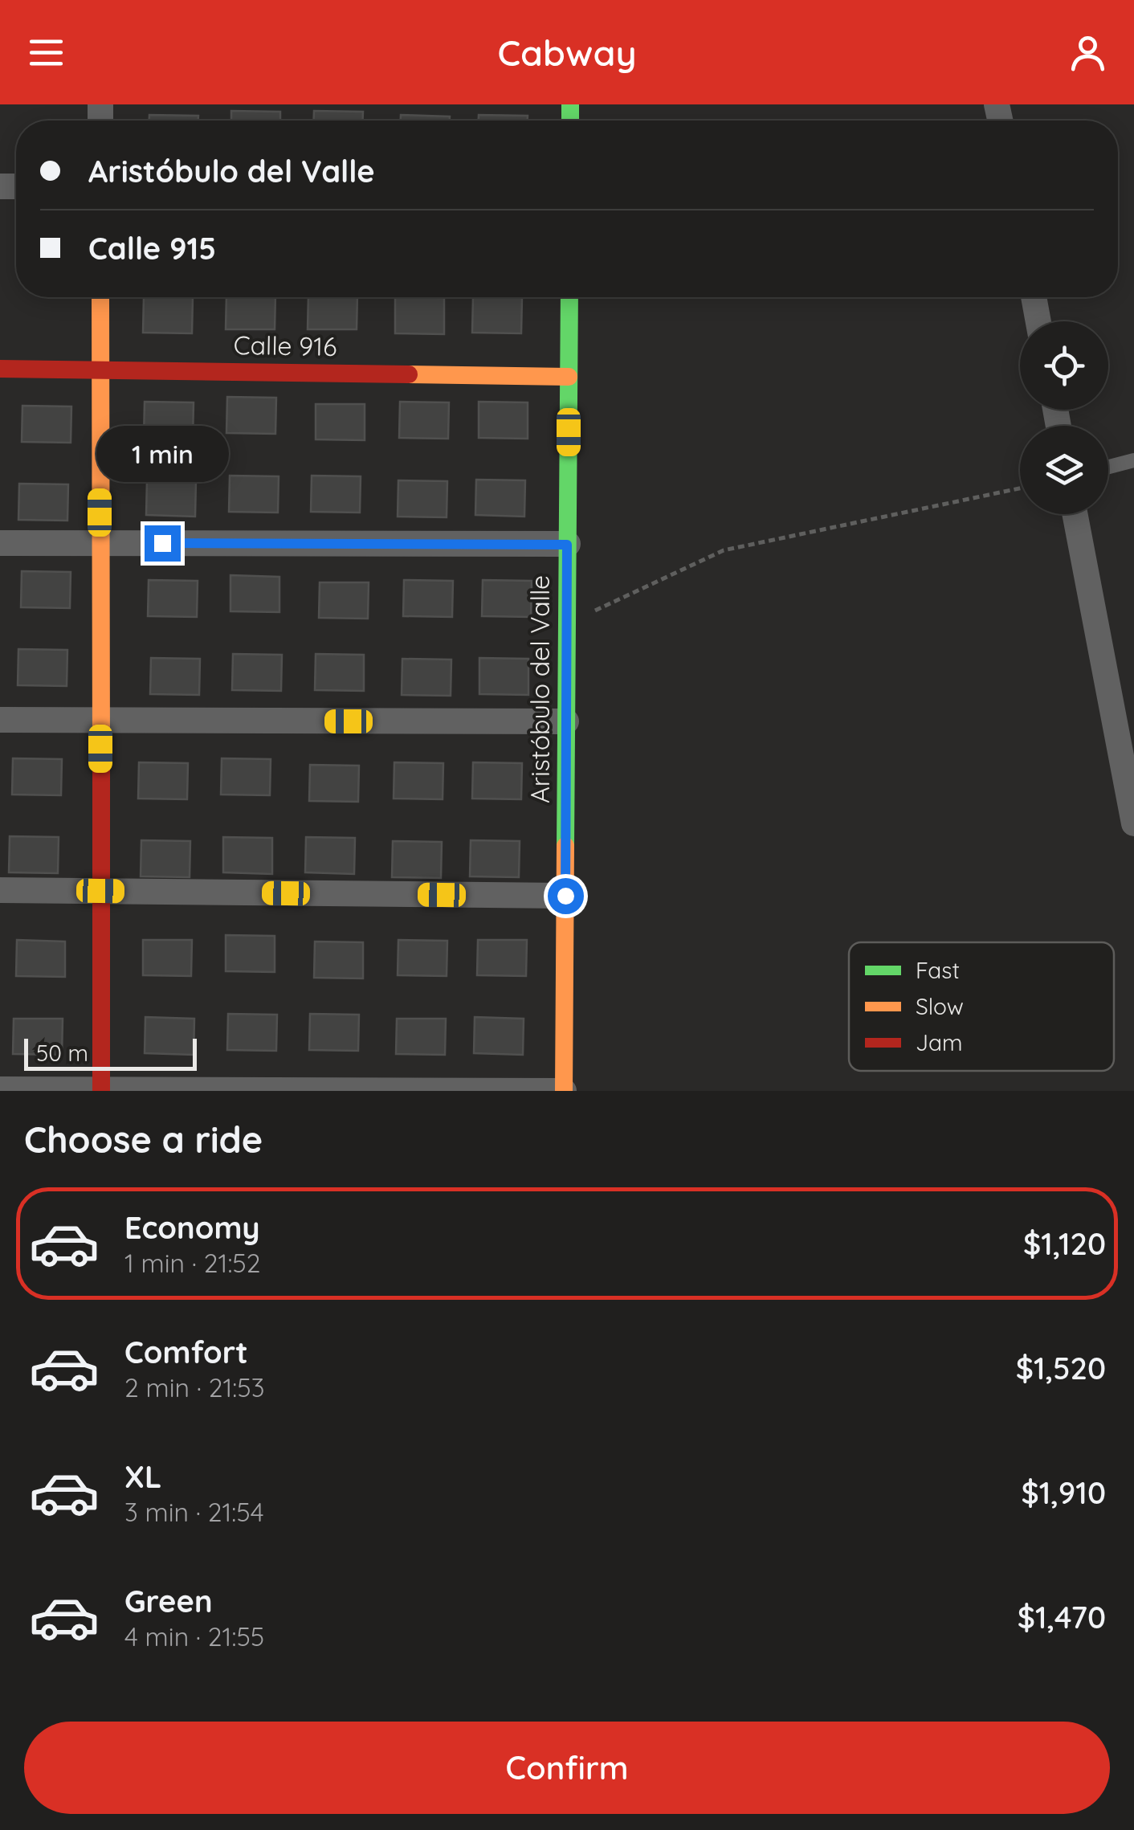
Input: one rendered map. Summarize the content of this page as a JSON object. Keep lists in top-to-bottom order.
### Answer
{
  "streets": {
    "street": ["Calle 916", "Aristóbulo del Valle"]
  },
  "crossings": [
    ["Calle 916", "Aristóbulo del Valle"]
  ],
  "legend": ["Fast", "Slow", "Jam"],
  "scale_bar": "50 m",
  "page": {
    "header": "Cabway",
    "banner": ["Aristóbulo del Valle", "Calle 915"],
    "bubble": "1 min",
    "scale": "50 m",
    "heading": "Choose a ride",
    "list": [
      {
        "name": "Economy",
        "note": "1 min · 21:52",
        "value": "$1,120"
      },
      {
        "name": "Comfort",
        "note": "2 min · 21:53",
        "value": "$1,520"
      },
      {
        "name": "XL",
        "note": "3 min · 21:54",
        "value": "$1,910"
      },
      {
        "name": "Green",
        "note": "4 min · 21:55",
        "value": "$1,470"
      }
    ],
    "buttons": "Confirm"
  }
}
